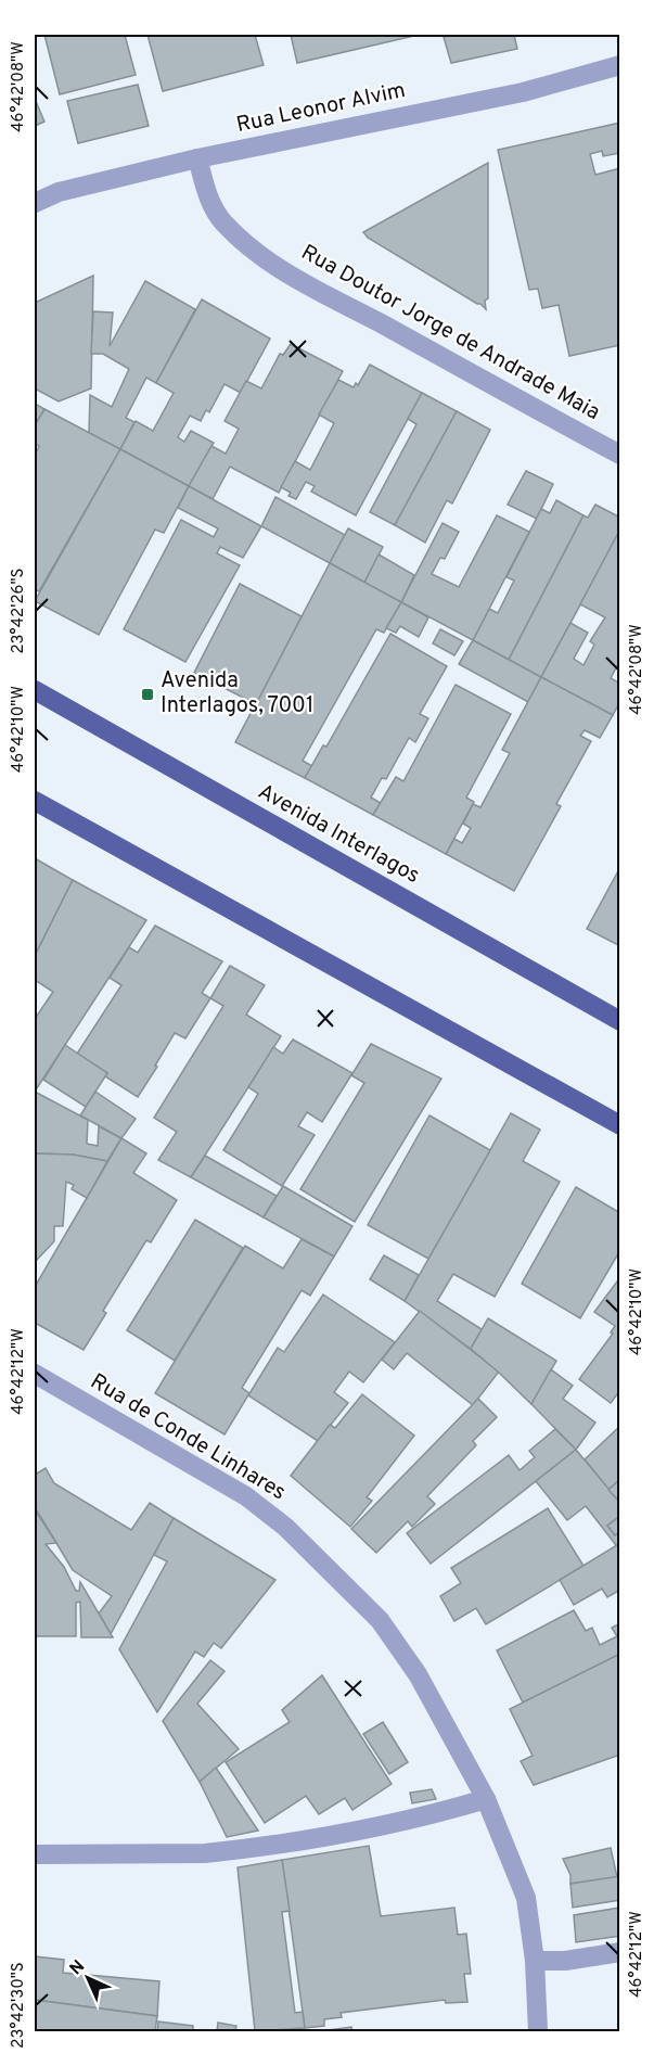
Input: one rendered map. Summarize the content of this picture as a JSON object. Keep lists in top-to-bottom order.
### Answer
{
  "streets": {
    "main road": ["Avenida Interlagos"],
    "street": ["Rua Leonor Alvim", "Rua Doutor Jorge de Andrade Maia", "Rua de Conde Linhares"]
  },
  "crossings": [
    ["Rua Leonor Alvim", "Rua Doutor Jorge de Andrade Maia"]
  ],
  "places": {
    "transit": ["Avenida Interlagos, 7001"]
  },
  "north": "top left",
  "coordinates": [
    "46°42'08\"W",
    "23°42'26\"S",
    "46°42'10\"W",
    "46°42'12\"W",
    "23°42'30\"S"
  ]
}
